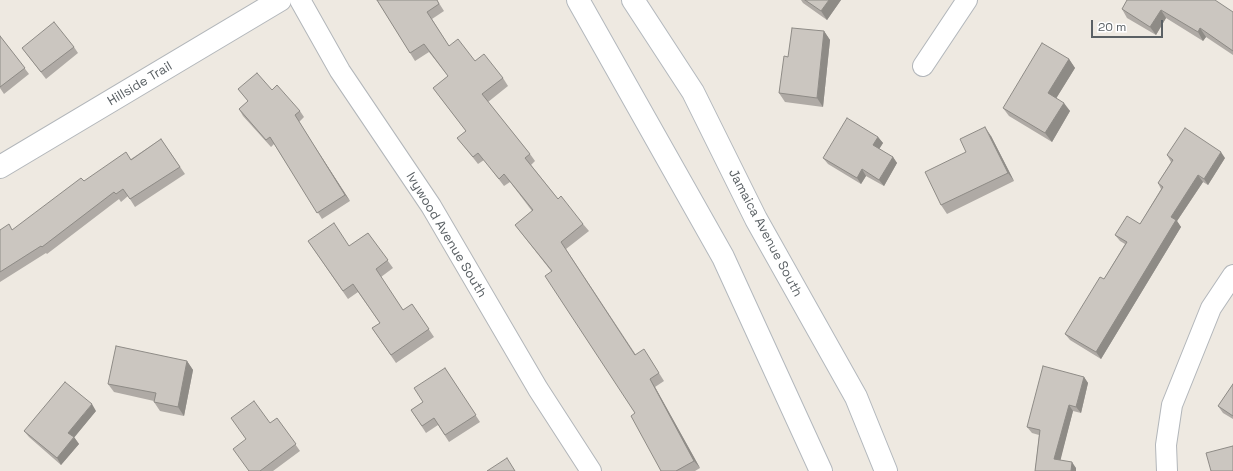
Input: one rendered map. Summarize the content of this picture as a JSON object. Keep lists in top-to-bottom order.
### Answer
{
  "streets": {
    "main road": ["Hillside Trail", "Jamaica Avenue South"],
    "street": ["Ivywood Avenue South"]
  },
  "scale_bar": "20 m"
}
